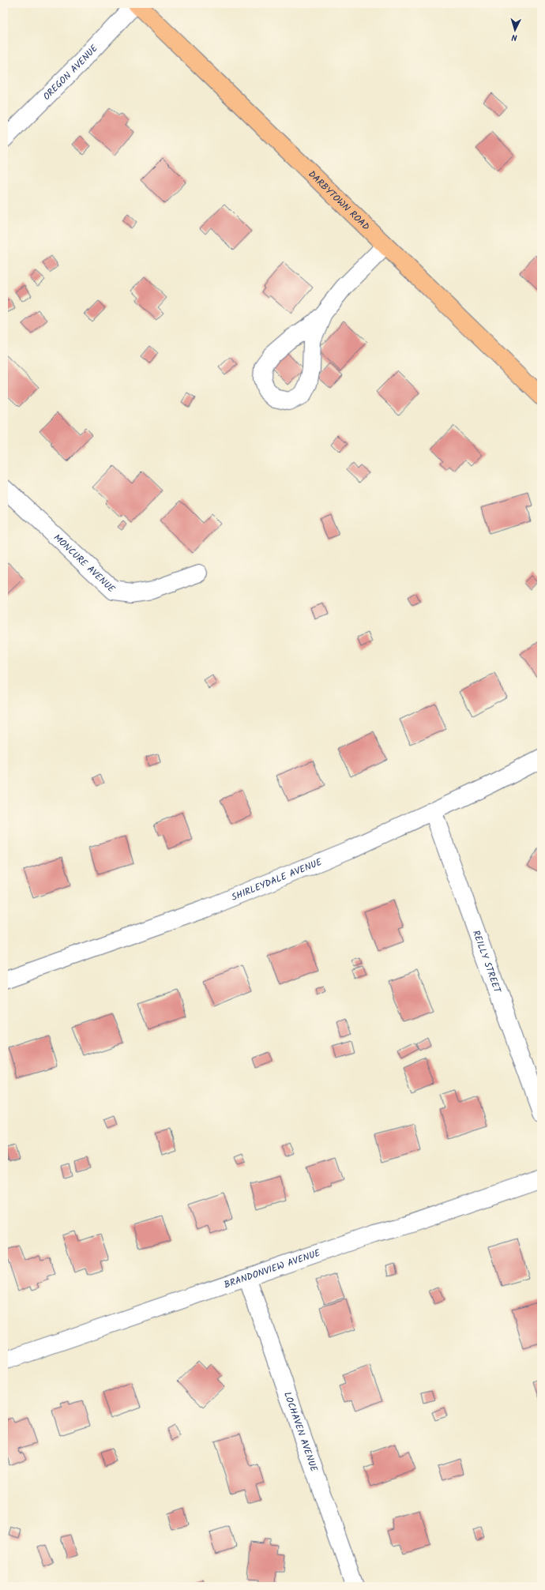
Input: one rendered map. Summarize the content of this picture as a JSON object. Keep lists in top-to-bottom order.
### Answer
{
  "streets": {
    "main road": ["DARBYTOWN ROAD"],
    "street": [
      "OREGON AVENUE",
      "MONCURE AVENUE",
      "SHIRLEYDALE AVENUE",
      "REILLY STREET",
      "BRANDONVIEW AVENUE",
      "LOCHAVEN AVENUE"
    ]
  },
  "crossings": [
    ["OREGON AVENUE", "DARBYTOWN ROAD"],
    ["SHIRLEYDALE AVENUE", "REILLY STREET"],
    ["BRANDONVIEW AVENUE", "LOCHAVEN AVENUE"]
  ],
  "north": "bottom"
}
